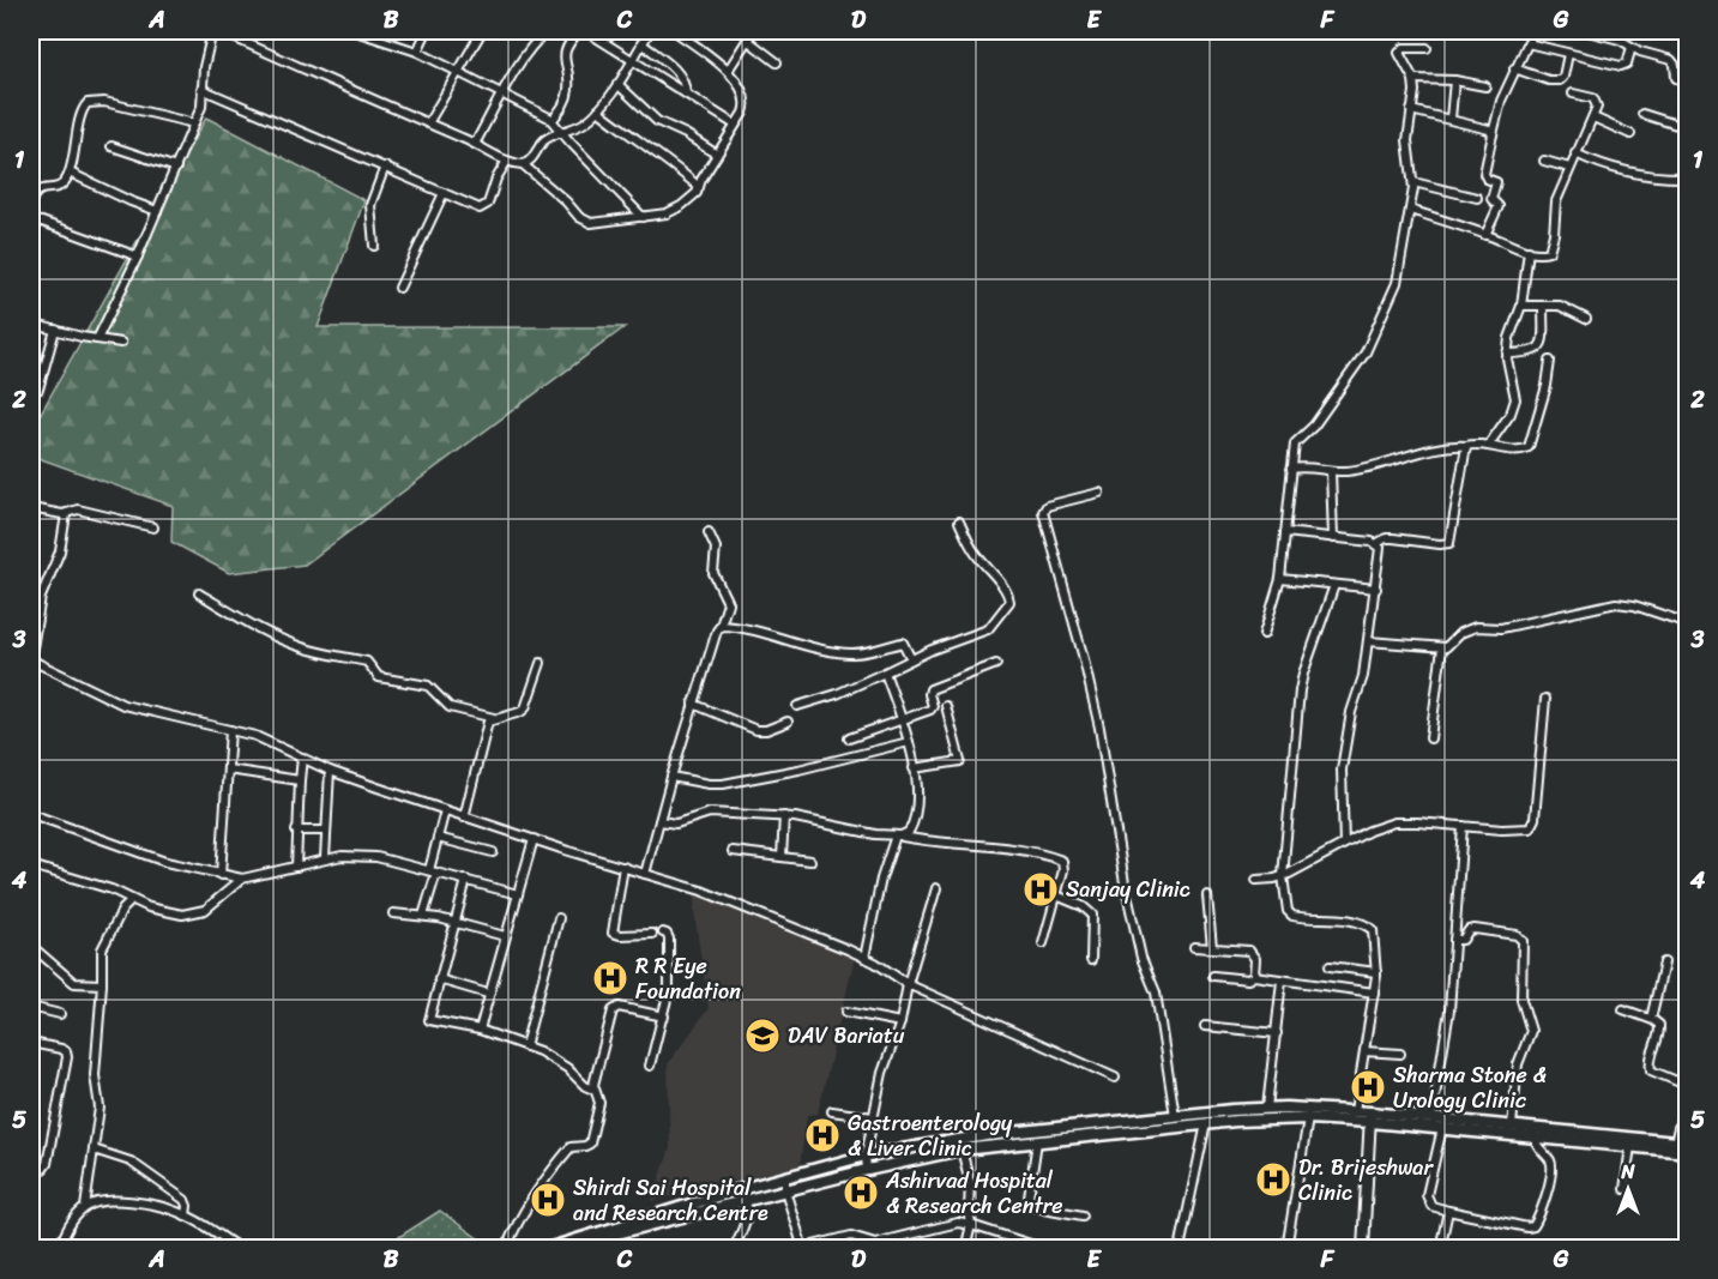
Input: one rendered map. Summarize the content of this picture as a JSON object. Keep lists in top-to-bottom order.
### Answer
{
  "places": {
    "hospital": [
      "Sanjay Clinic",
      "R R Eye Foundation",
      "Sharma Stone & Urology Clinic",
      "Gastroenterology & Liver Clinic",
      "Dr. Brijeshwar Clinic",
      "Ashirvad Hospital & Research Centre",
      "Shirdi Sai Hospital and Research Centre"
    ],
    "school or university": ["DAV Bariatu"]
  },
  "north": "top",
  "grid": {
    "columns": [
      "A",
      "B",
      "C",
      "D",
      "E",
      "F",
      "G"
    ],
    "rows": [
      "1",
      "2",
      "3",
      "4",
      "5"
    ]
  }
}
